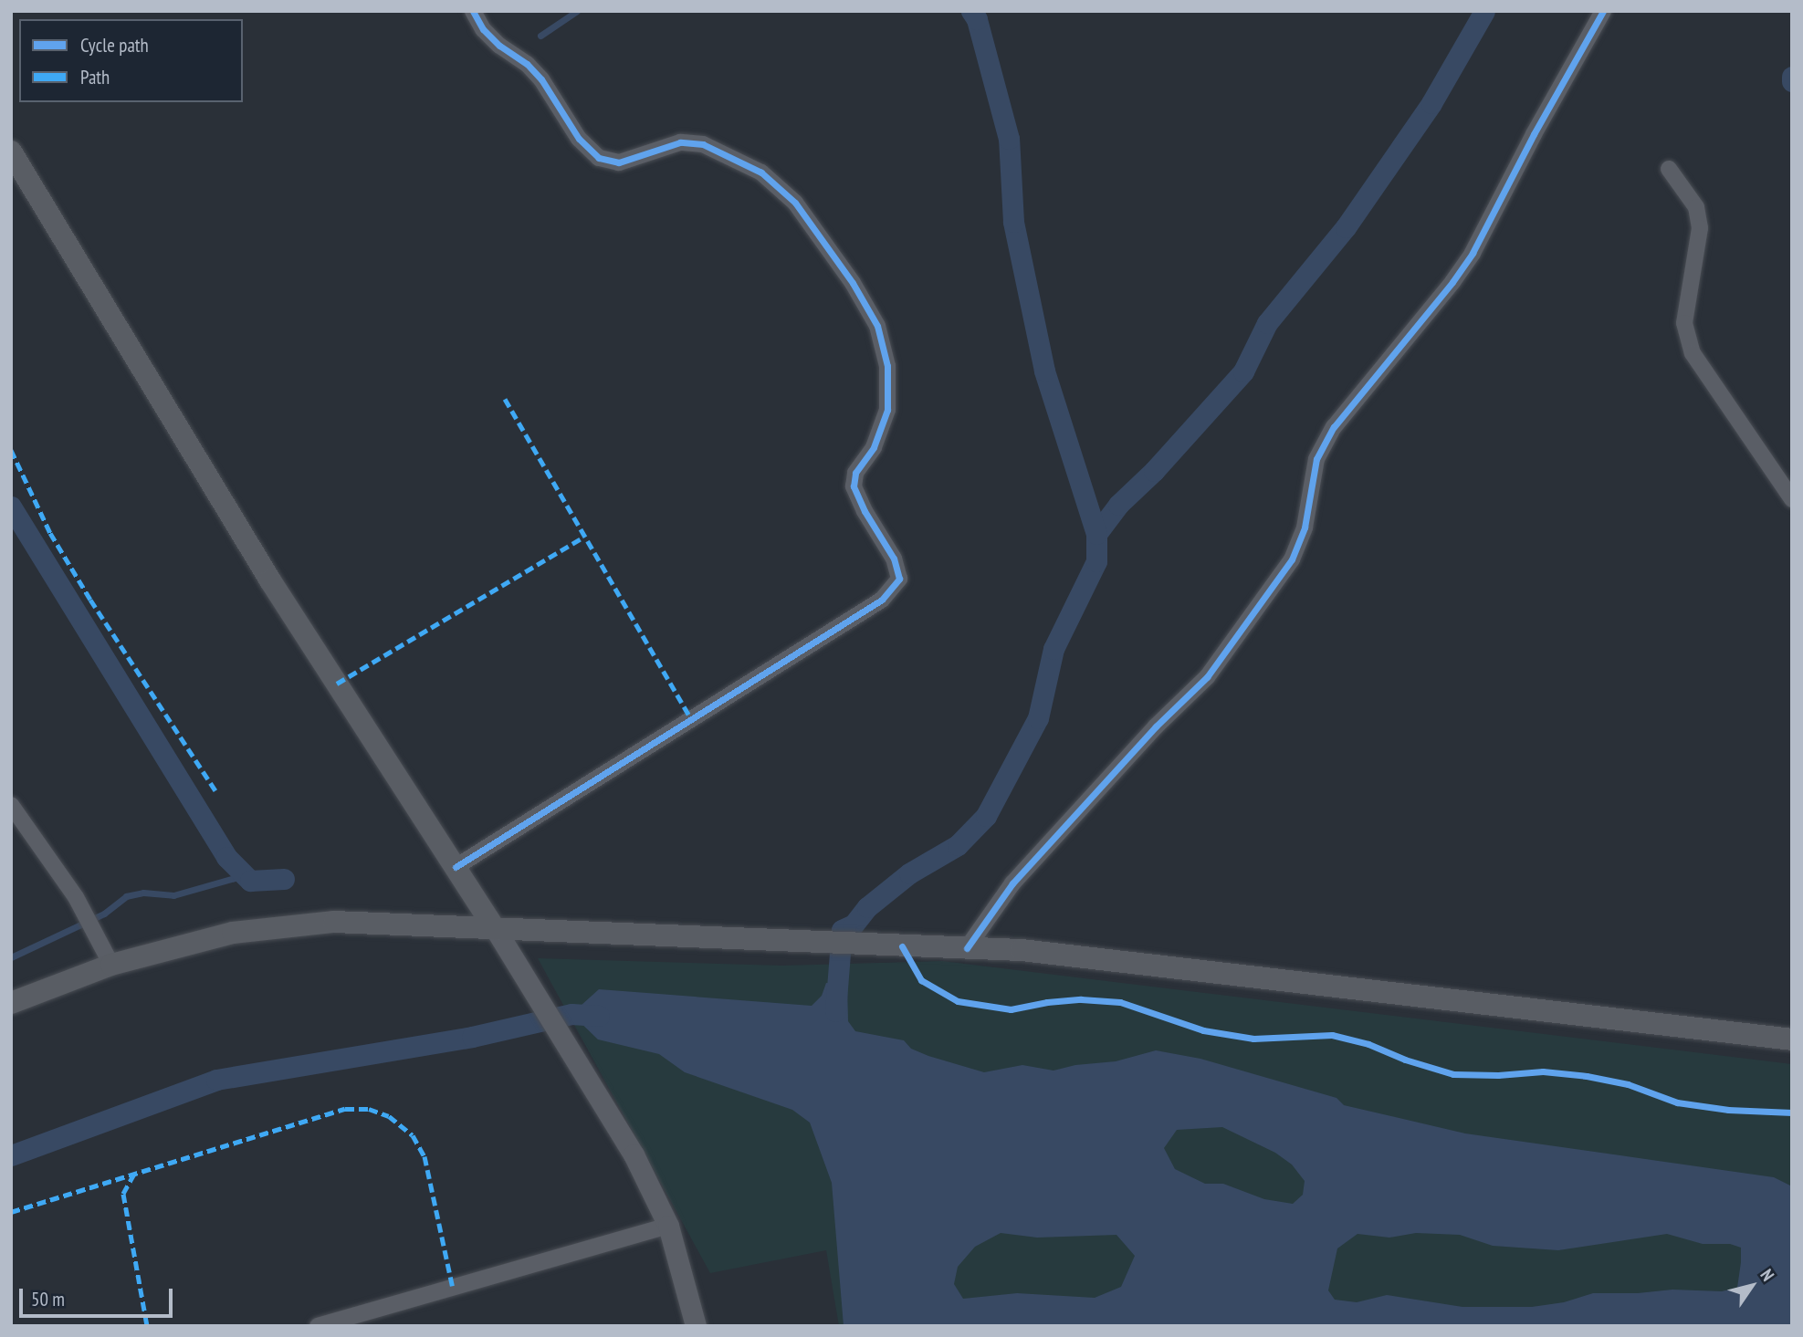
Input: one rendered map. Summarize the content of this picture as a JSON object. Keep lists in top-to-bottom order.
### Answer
{
  "legend": ["Cycle path", "Path"],
  "scale_bar": "50 m",
  "north": "top right"
}
